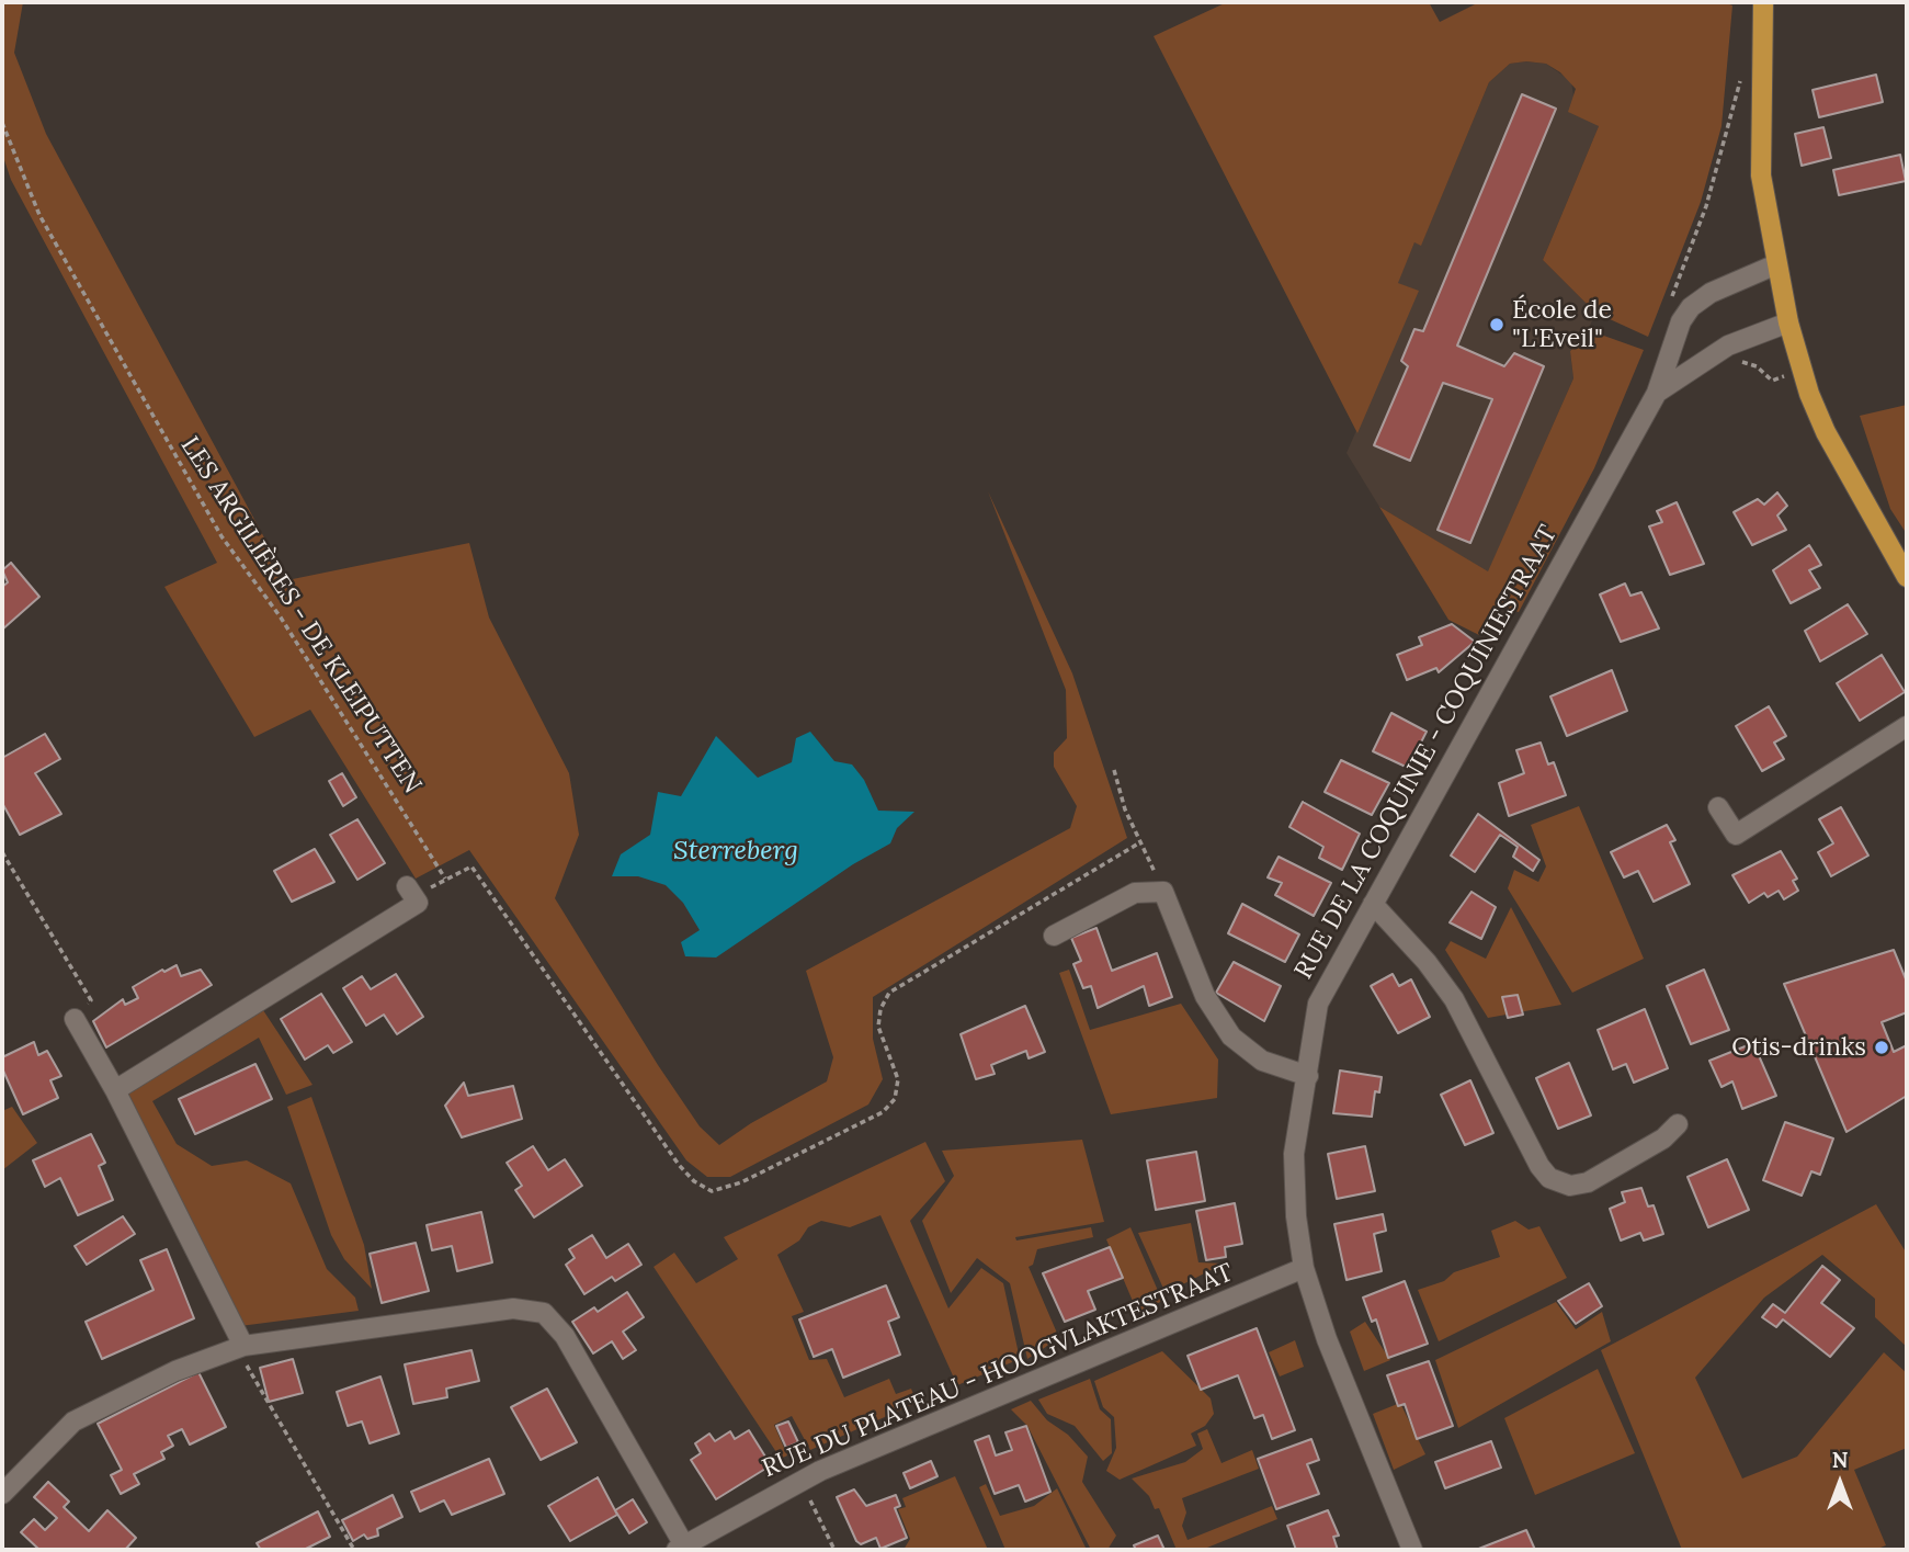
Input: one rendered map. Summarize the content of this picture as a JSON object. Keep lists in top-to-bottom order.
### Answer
{
  "streets": {
    "street": ["RUE DE LA COQUINIE - COQUINIESTRAAT", "RUE DU PLATEAU - HOOGVLAKTESTRAAT"],
    "path": ["LES ARGILIÈRES - DE KLEIPUTTEN"]
  },
  "crossings": [
    ["RUE DE LA COQUINIE - COQUINIESTRAAT", "RUE DU PLATEAU - HOOGVLAKTESTRAAT"]
  ],
  "water": ["Sterreberg"],
  "places": ["École de \"L'Eveil\"", "Otis-drinks"],
  "north": "top"
}
